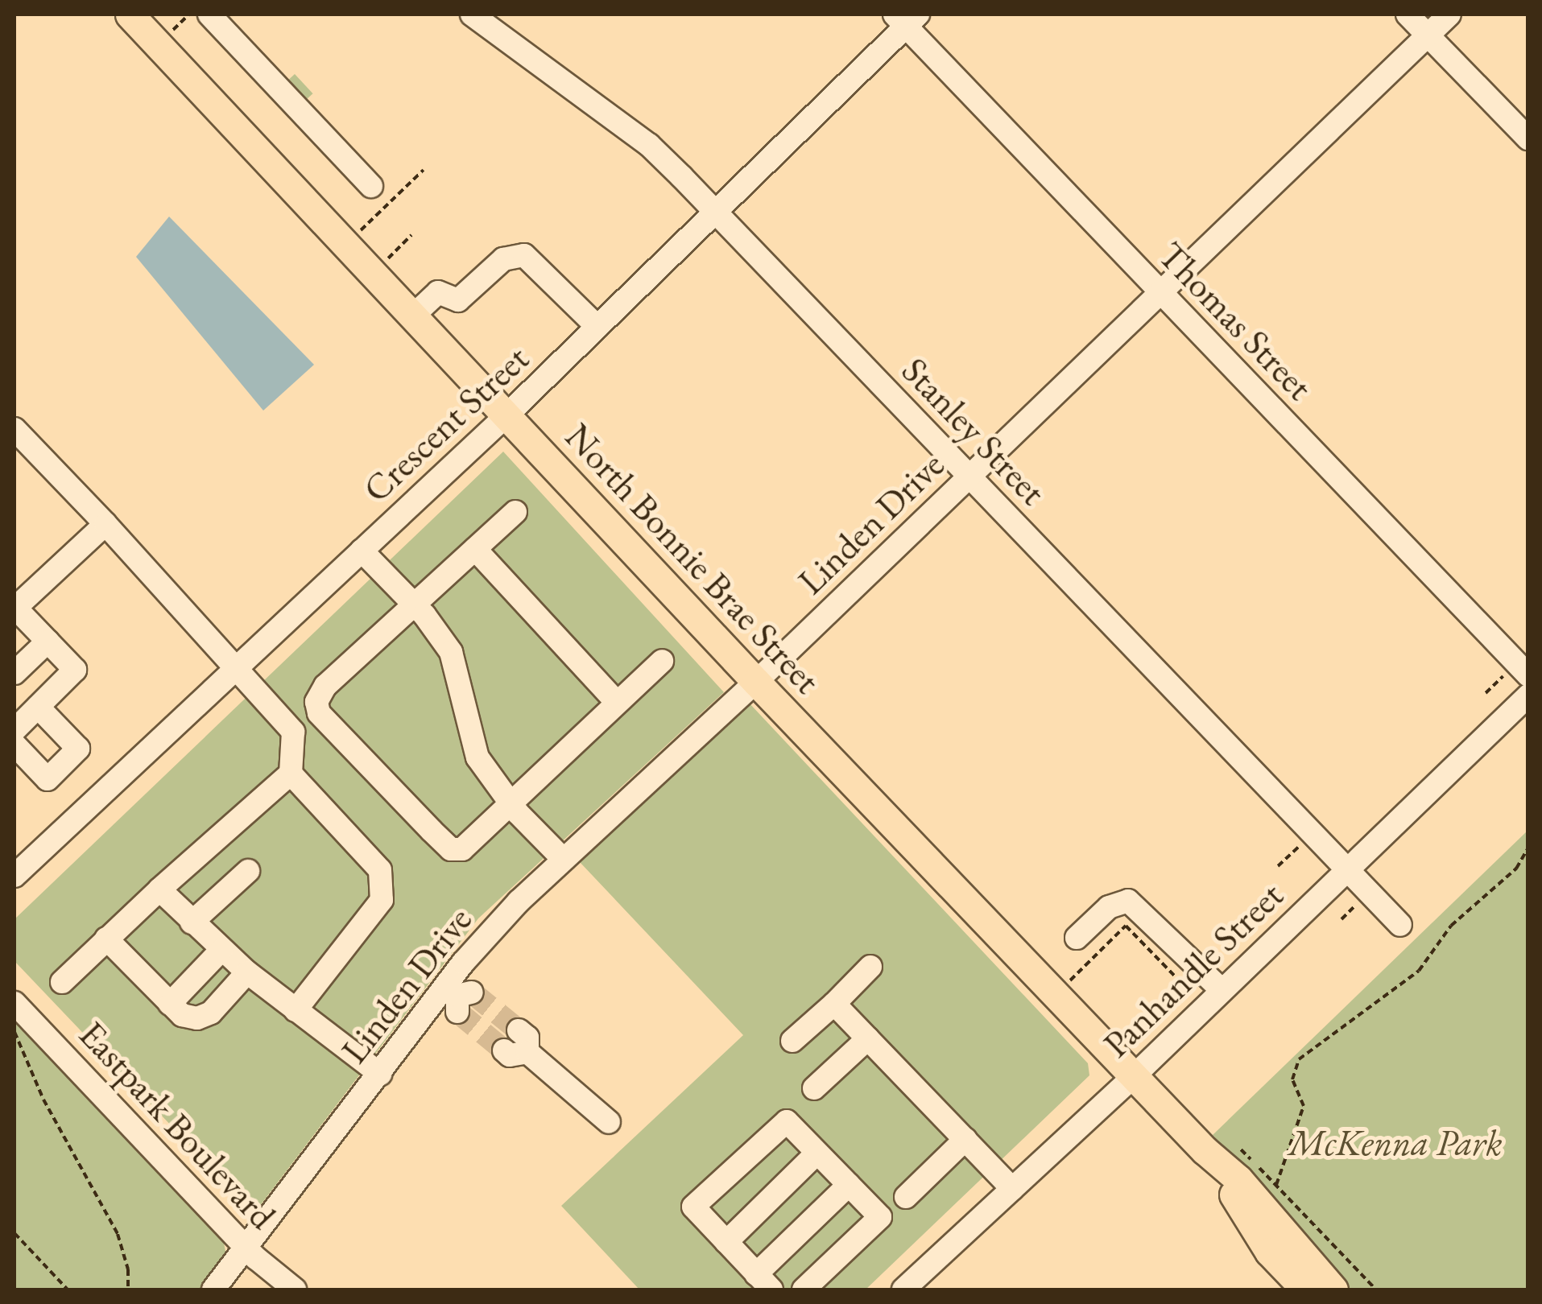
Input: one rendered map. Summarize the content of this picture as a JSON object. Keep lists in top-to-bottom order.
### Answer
{
  "streets": {
    "main road": ["North Bonnie Brae Street"],
    "street": [
      "Thomas Street",
      "Crescent Street",
      "Stanley Street",
      "Linden Drive",
      "Panhandle Street",
      "Eastpark Boulevard"
    ]
  },
  "crossings": [
    ["Thomas Street", "Crescent Street"],
    ["Thomas Street", "Linden Drive"],
    ["Crescent Street", "Stanley Street"],
    ["Crescent Street", "North Bonnie Brae Street"],
    ["Stanley Street", "Linden Drive"],
    ["Stanley Street", "Panhandle Street"],
    ["Linden Drive", "North Bonnie Brae Street"],
    ["Linden Drive", "Eastpark Boulevard"],
    ["North Bonnie Brae Street", "Panhandle Street"]
  ],
  "parks": ["McKenna Park"]
}
